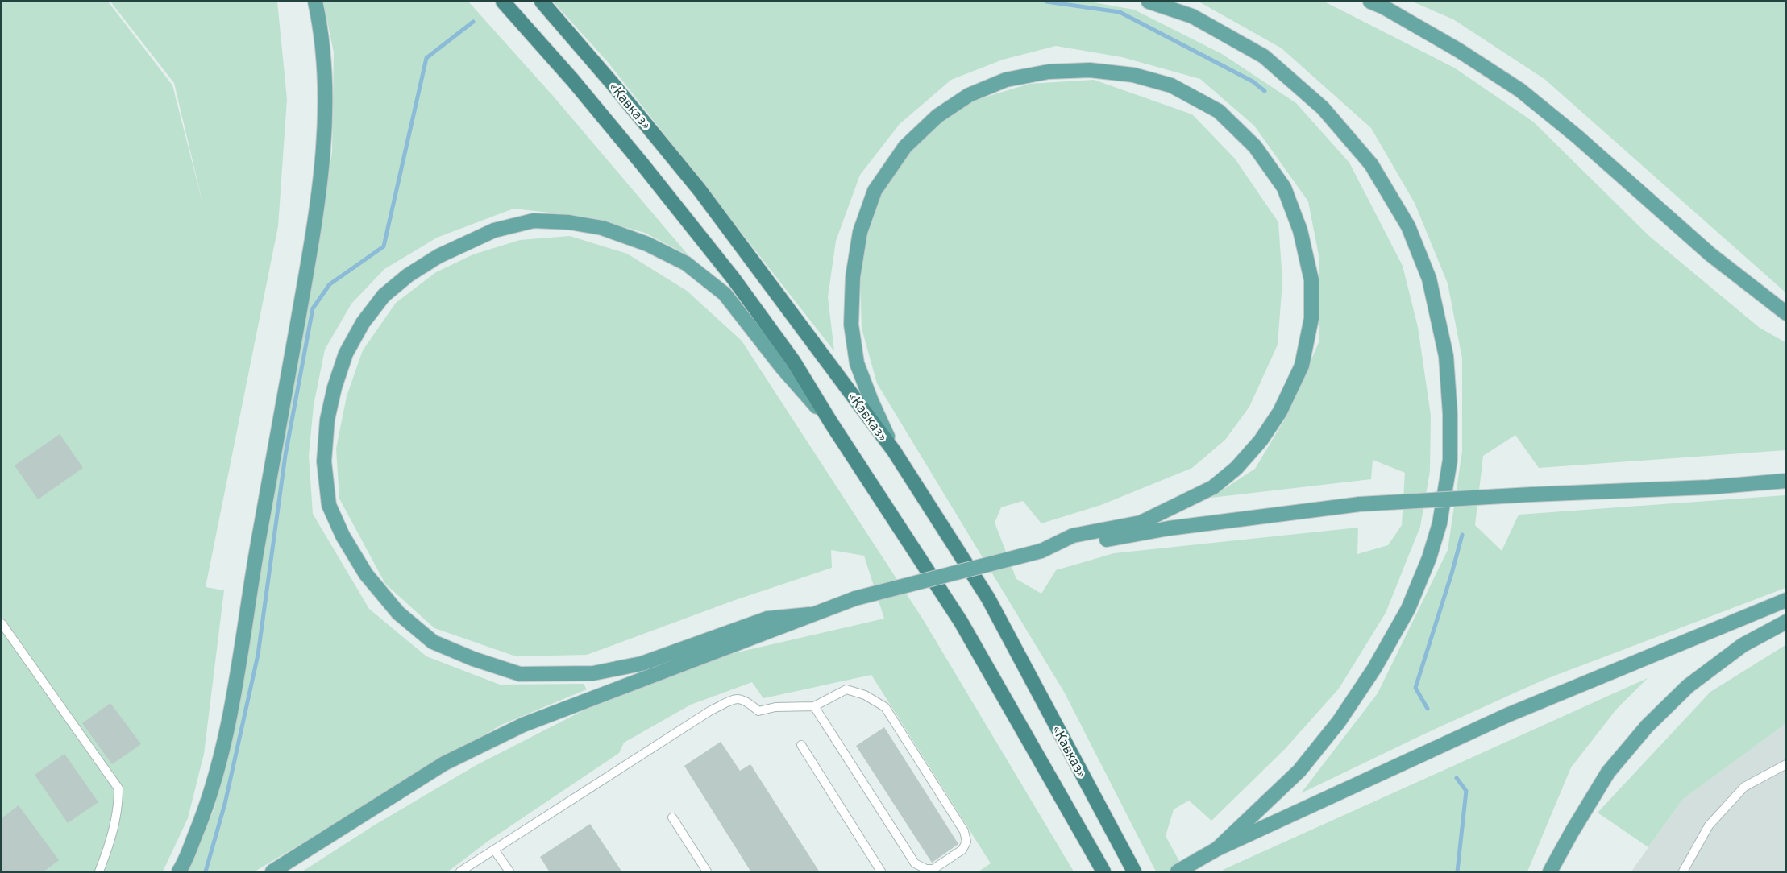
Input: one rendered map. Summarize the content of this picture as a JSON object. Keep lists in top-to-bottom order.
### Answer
{
  "streets": {
    "highway": ["«Кавказ»"]
  }
}
